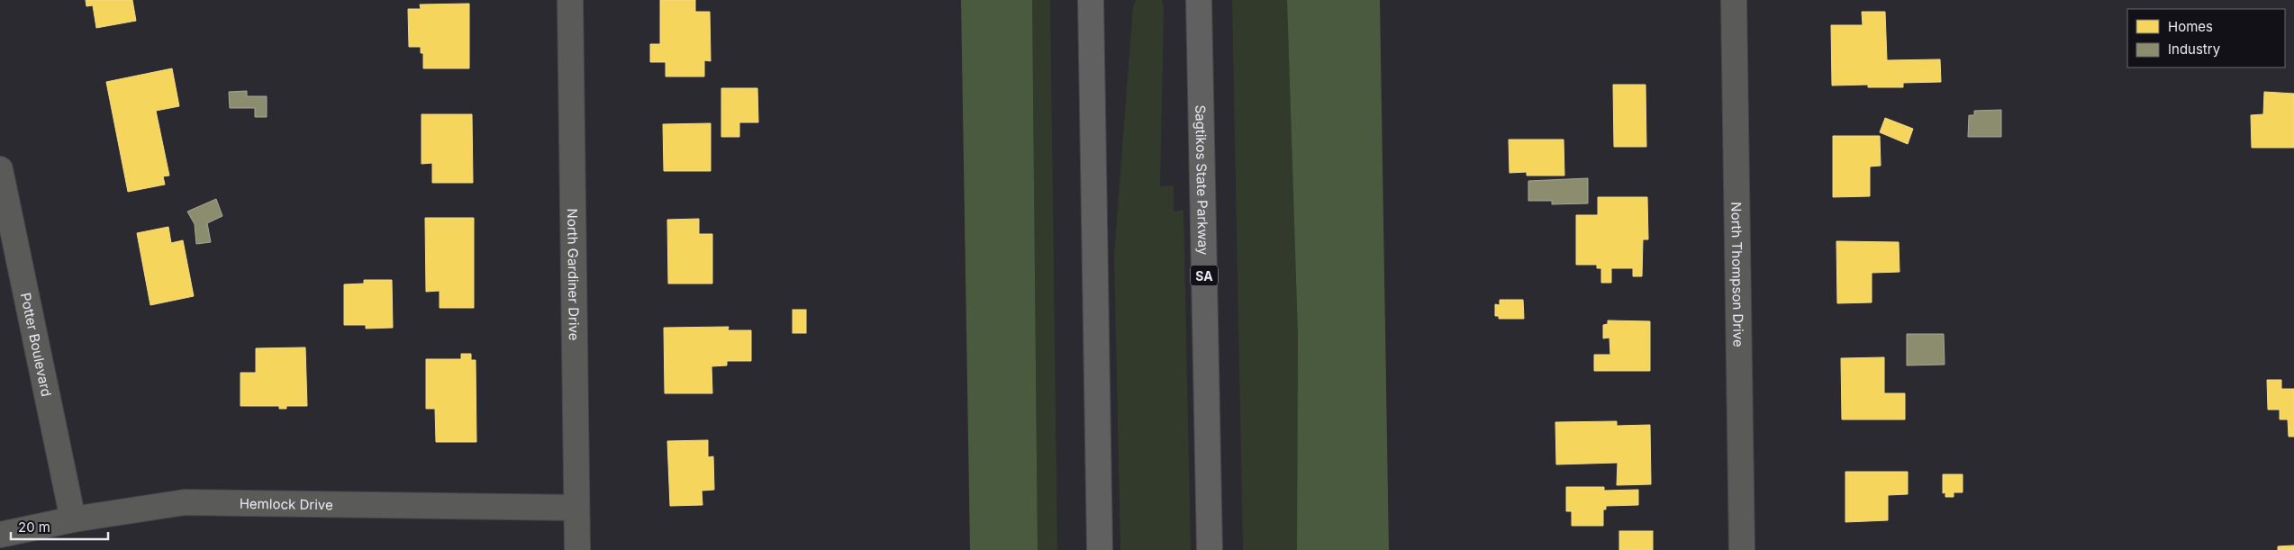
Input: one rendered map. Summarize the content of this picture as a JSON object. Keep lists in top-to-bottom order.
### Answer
{
  "streets": {
    "highway": ["Sagtikos State Parkway", "SA"],
    "street": [
      "North Gardiner Drive",
      "North Thompson Drive",
      "Potter Boulevard",
      "Hemlock Drive"
    ]
  },
  "crossings": [
    ["North Gardiner Drive", "Hemlock Drive"],
    ["Potter Boulevard", "Hemlock Drive"]
  ],
  "legend": ["Homes", "Industry"],
  "scale_bar": "20 m"
}
